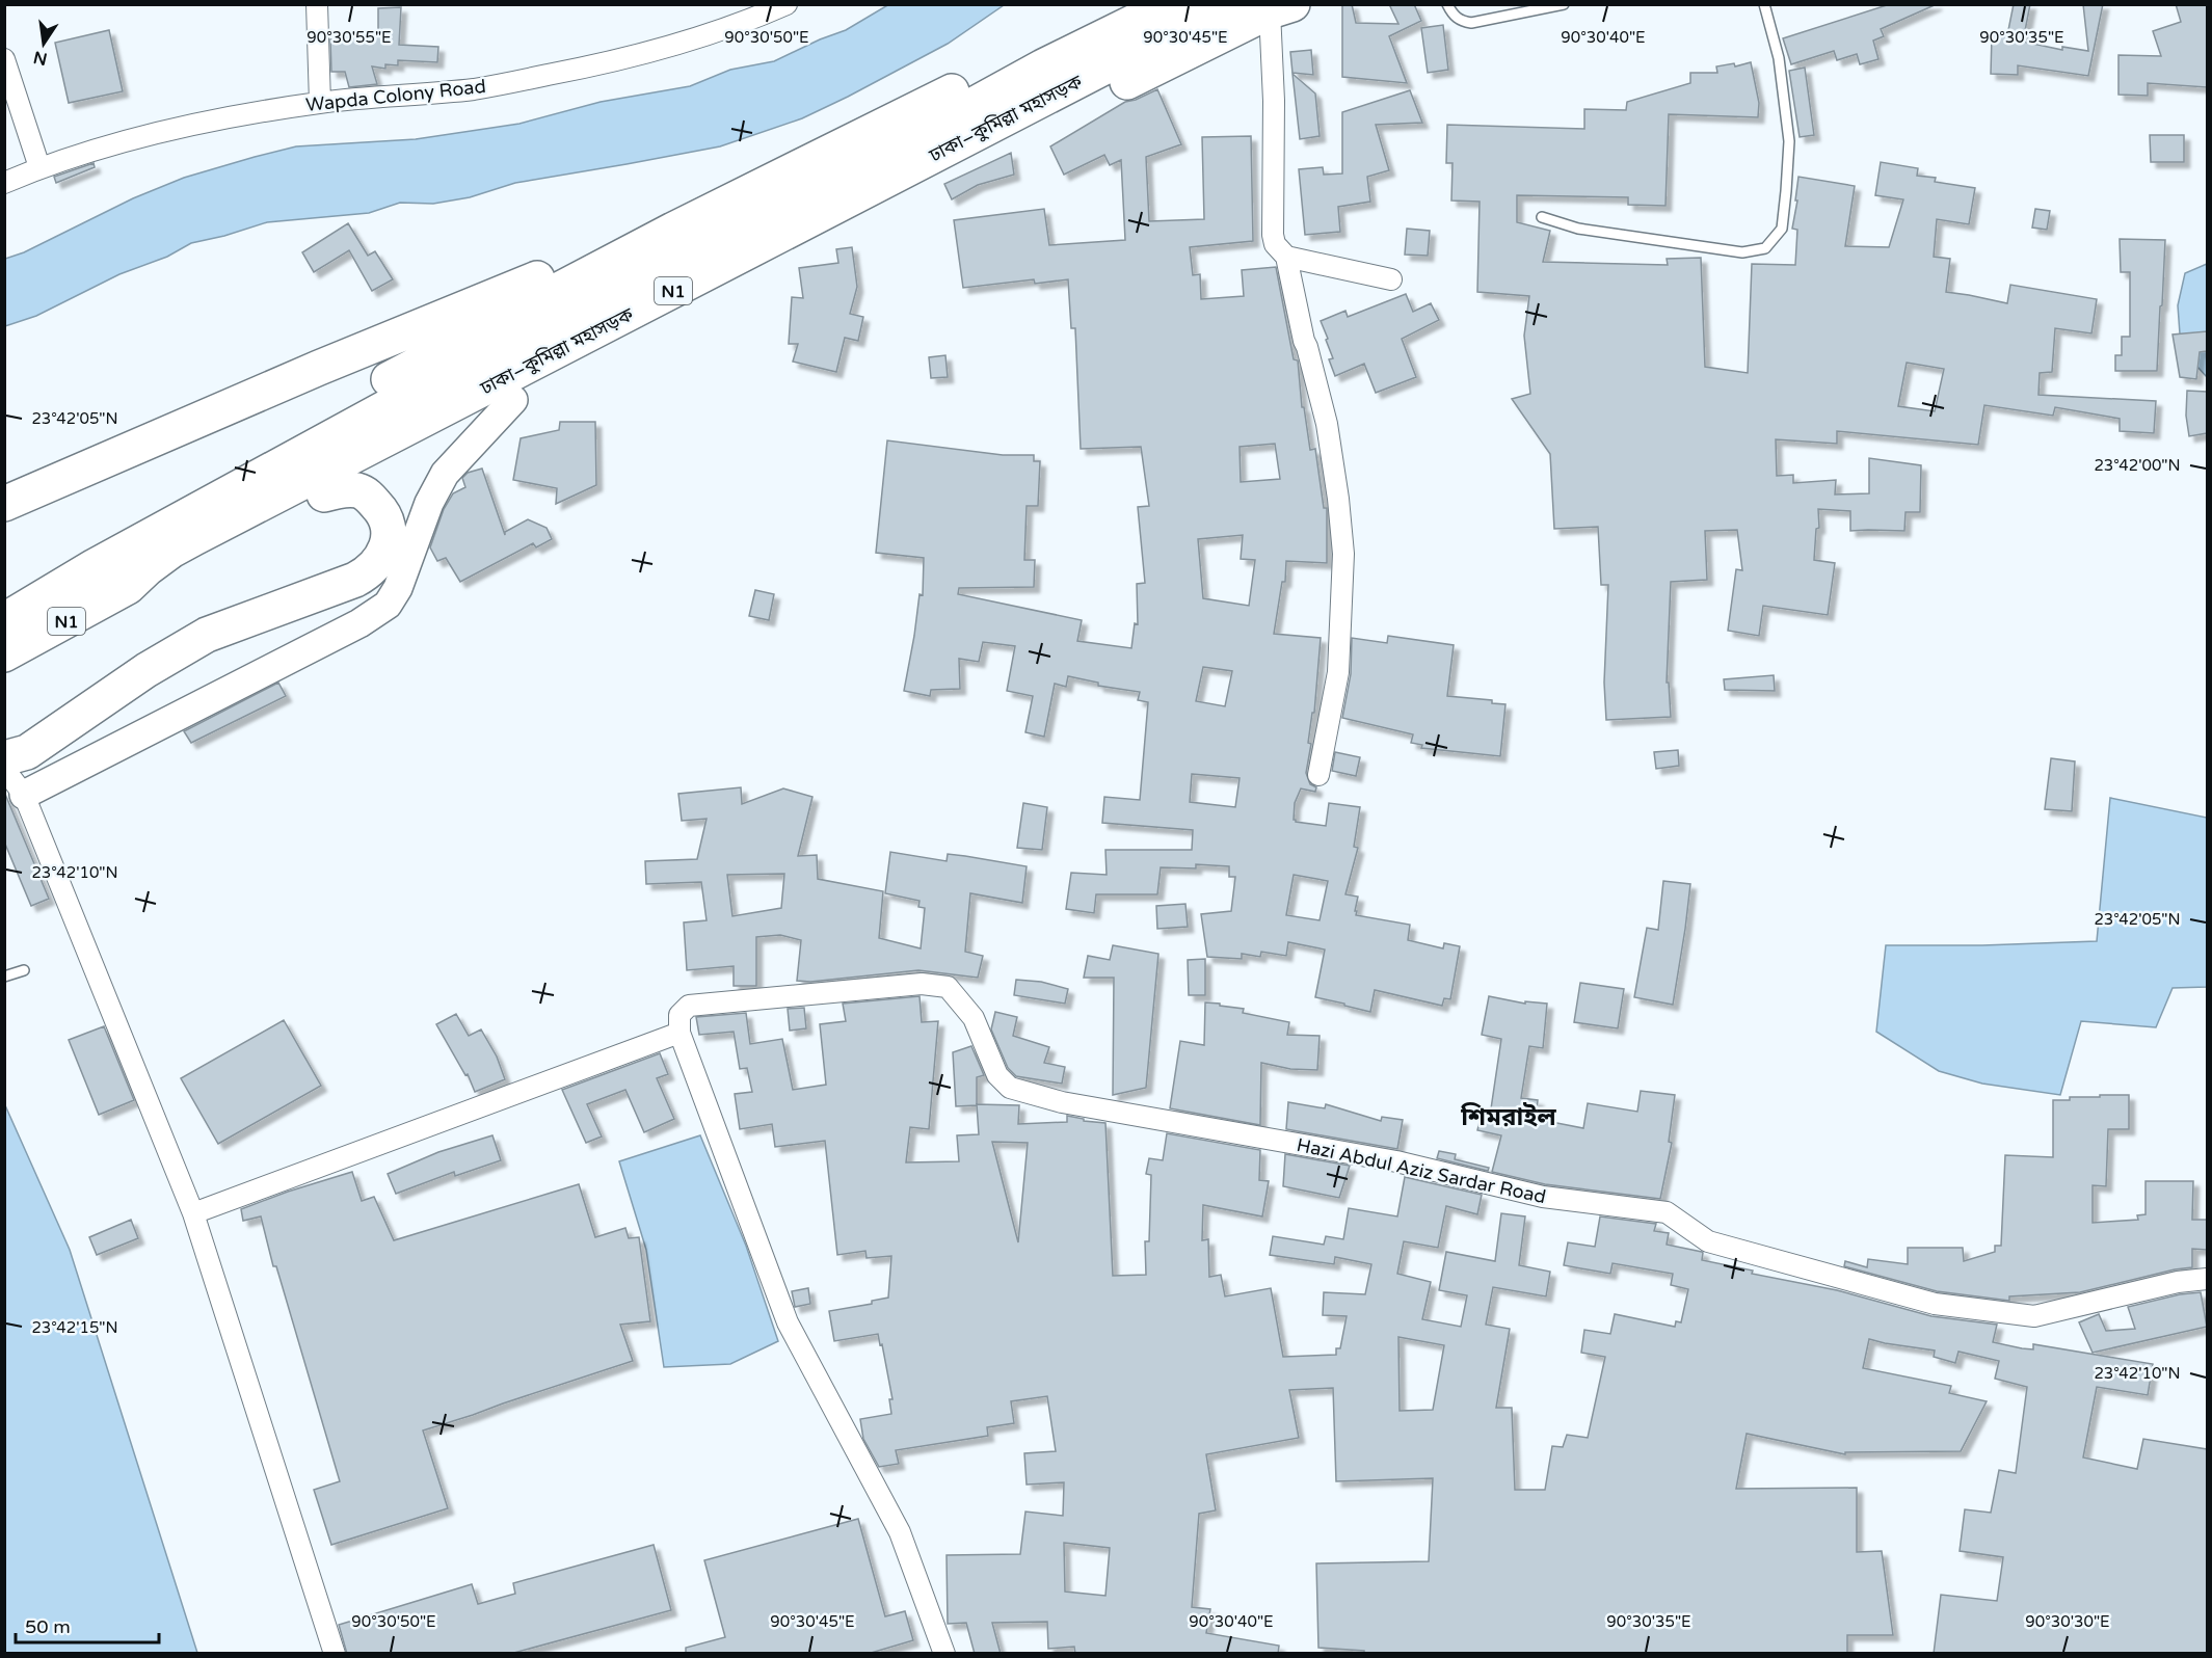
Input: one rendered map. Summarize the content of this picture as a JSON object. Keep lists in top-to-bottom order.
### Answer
{
  "streets": {
    "highway": ["ঢাকা–কুমিল্লা মহাসড়ক", "N1"],
    "street": ["Wapda Colony Road", "Hazi Abdul Aziz Sardar Road"]
  },
  "crossings": [
    ["ঢাকা–কুমিল্লা মহাসড়ক", "N1"]
  ],
  "districts": ["শিমরাইল"],
  "scale_bar": "50 m",
  "north": "bottom",
  "coordinates": [
    "90°30'55\"E",
    "90°30'50\"E",
    "90°30'45\"E",
    "90°30'40\"E",
    "90°30'35\"E",
    "23°42'05\"N",
    "23°42'00\"N",
    "23°42'10\"N",
    "23°42'15\"N",
    "90°30'30\"E"
  ]
}
